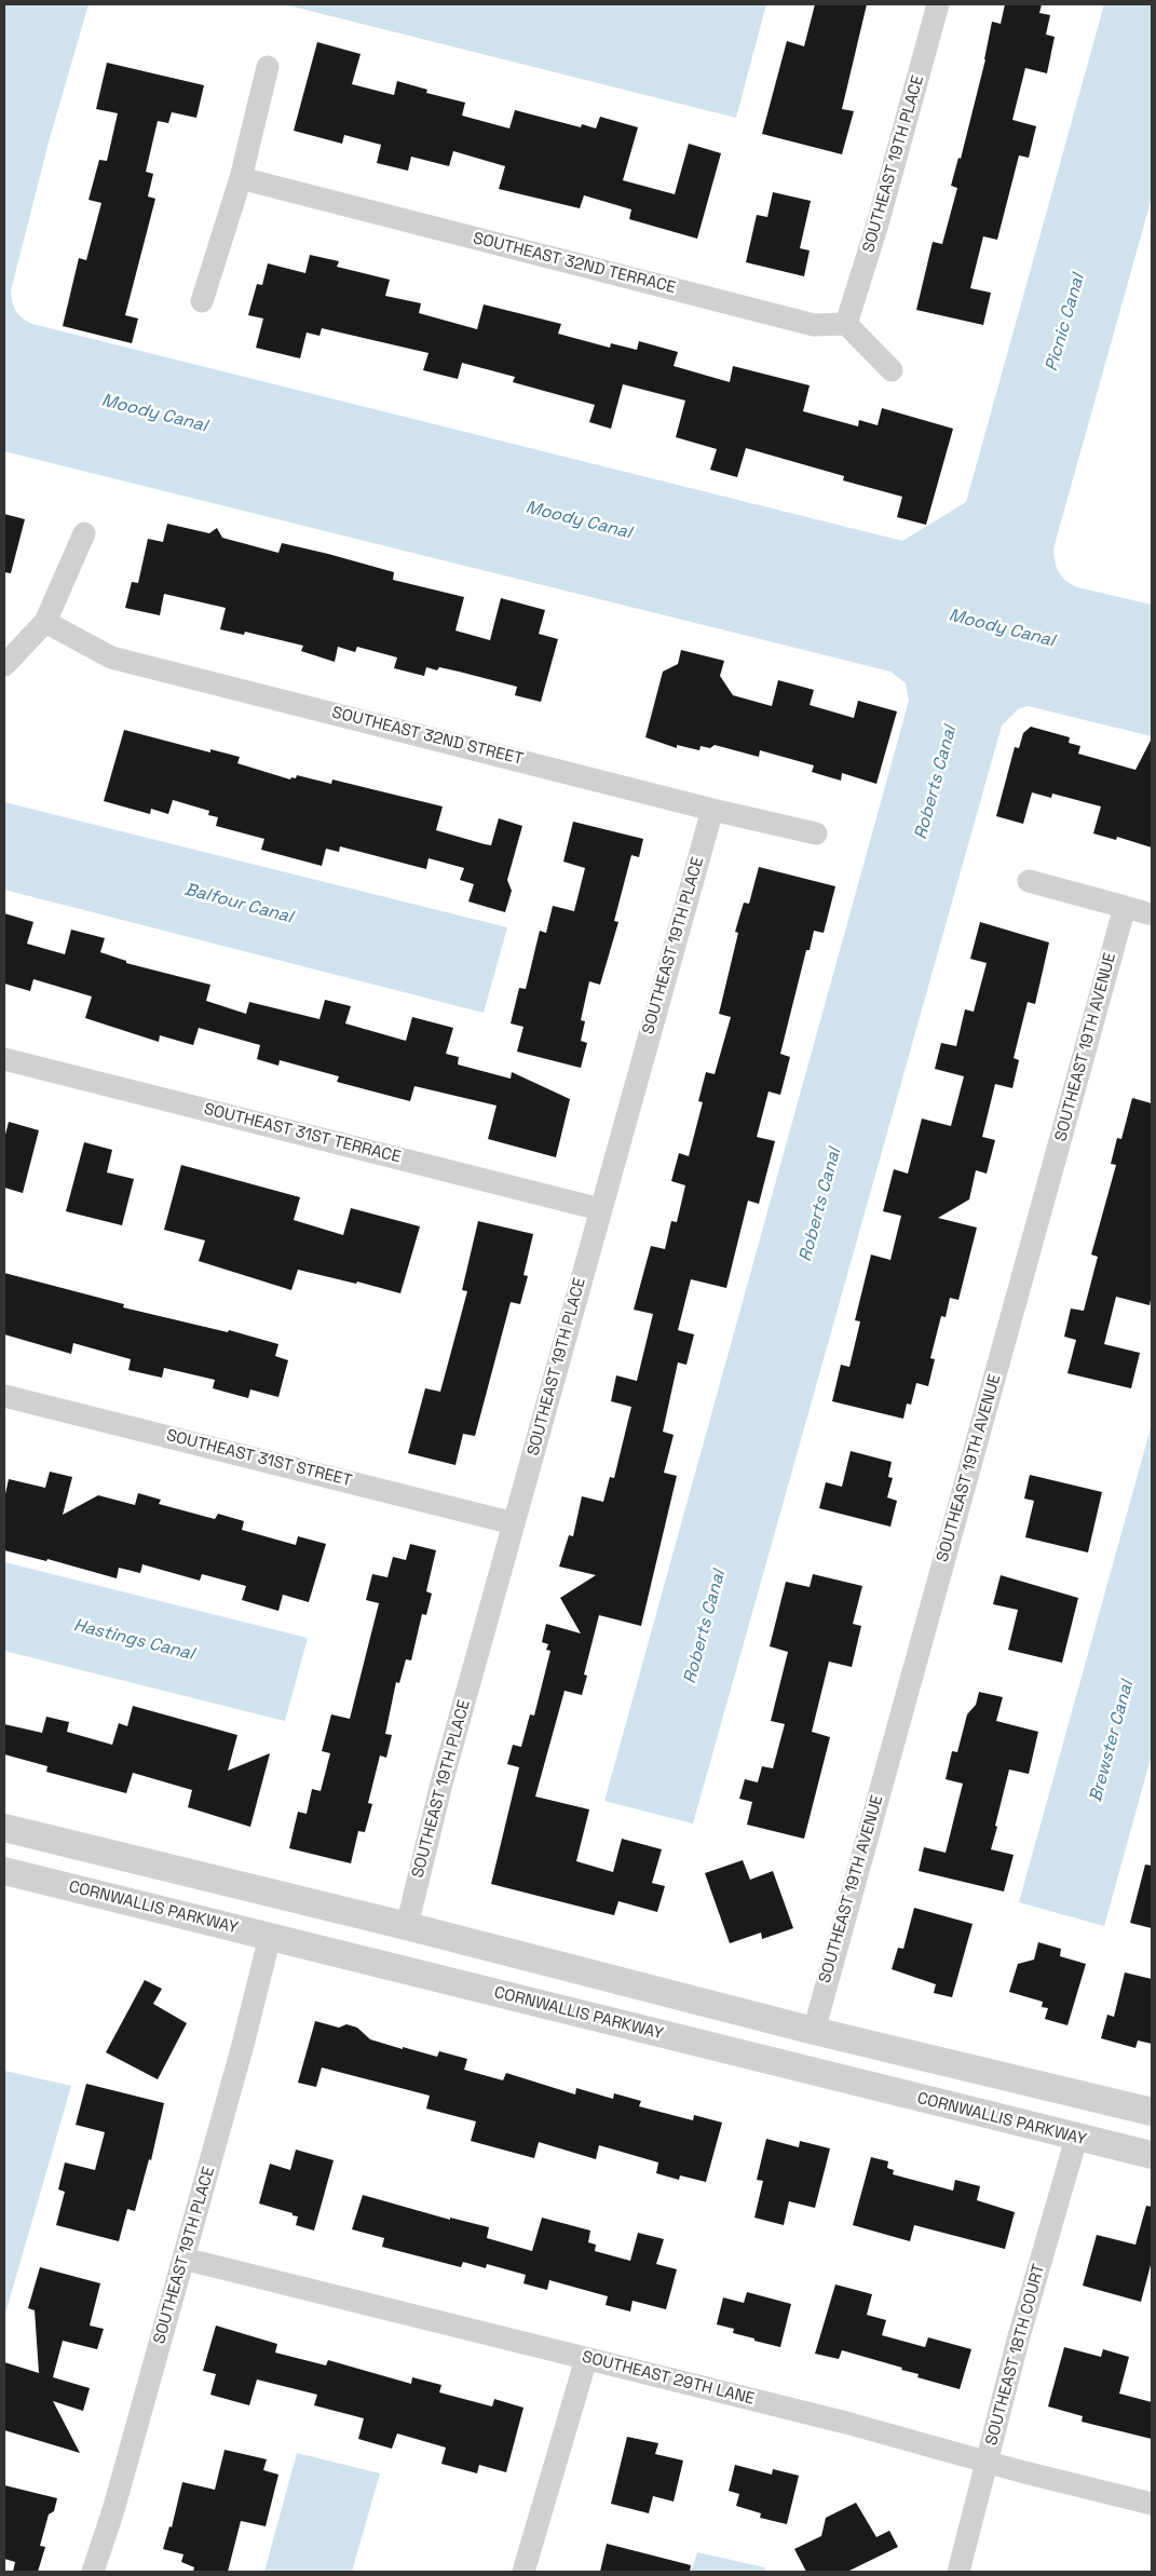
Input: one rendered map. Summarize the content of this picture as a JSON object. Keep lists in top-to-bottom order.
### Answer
{
  "streets": {
    "street": [
      "SOUTHEAST 19TH PLACE",
      "SOUTHEAST 32ND TERRACE",
      "SOUTHEAST 32ND STREET",
      "SOUTHEAST 19TH AVENUE",
      "SOUTHEAST 31ST TERRACE",
      "SOUTHEAST 31ST STREET",
      "CORNWALLIS PARKWAY",
      "SOUTHEAST 18TH COURT",
      "SOUTHEAST 29TH LANE"
    ]
  },
  "crossings": [
    ["SOUTHEAST 19TH PLACE", "SOUTHEAST 32ND TERRACE"],
    ["SOUTHEAST 19TH PLACE", "SOUTHEAST 32ND STREET"],
    ["SOUTHEAST 19TH PLACE", "SOUTHEAST 31ST TERRACE"],
    ["SOUTHEAST 19TH PLACE", "SOUTHEAST 31ST STREET"],
    ["SOUTHEAST 19TH PLACE", "CORNWALLIS PARKWAY"],
    ["SOUTHEAST 19TH PLACE", "SOUTHEAST 29TH LANE"],
    ["CORNWALLIS PARKWAY", "SOUTHEAST 18TH COURT"],
    ["SOUTHEAST 18TH COURT", "SOUTHEAST 29TH LANE"]
  ],
  "water": [
    "Picnic Canal",
    "Moody Canal",
    "Roberts Canal",
    "Balfour Canal",
    "Hastings Canal",
    "Brewster Canal"
  ]
}
